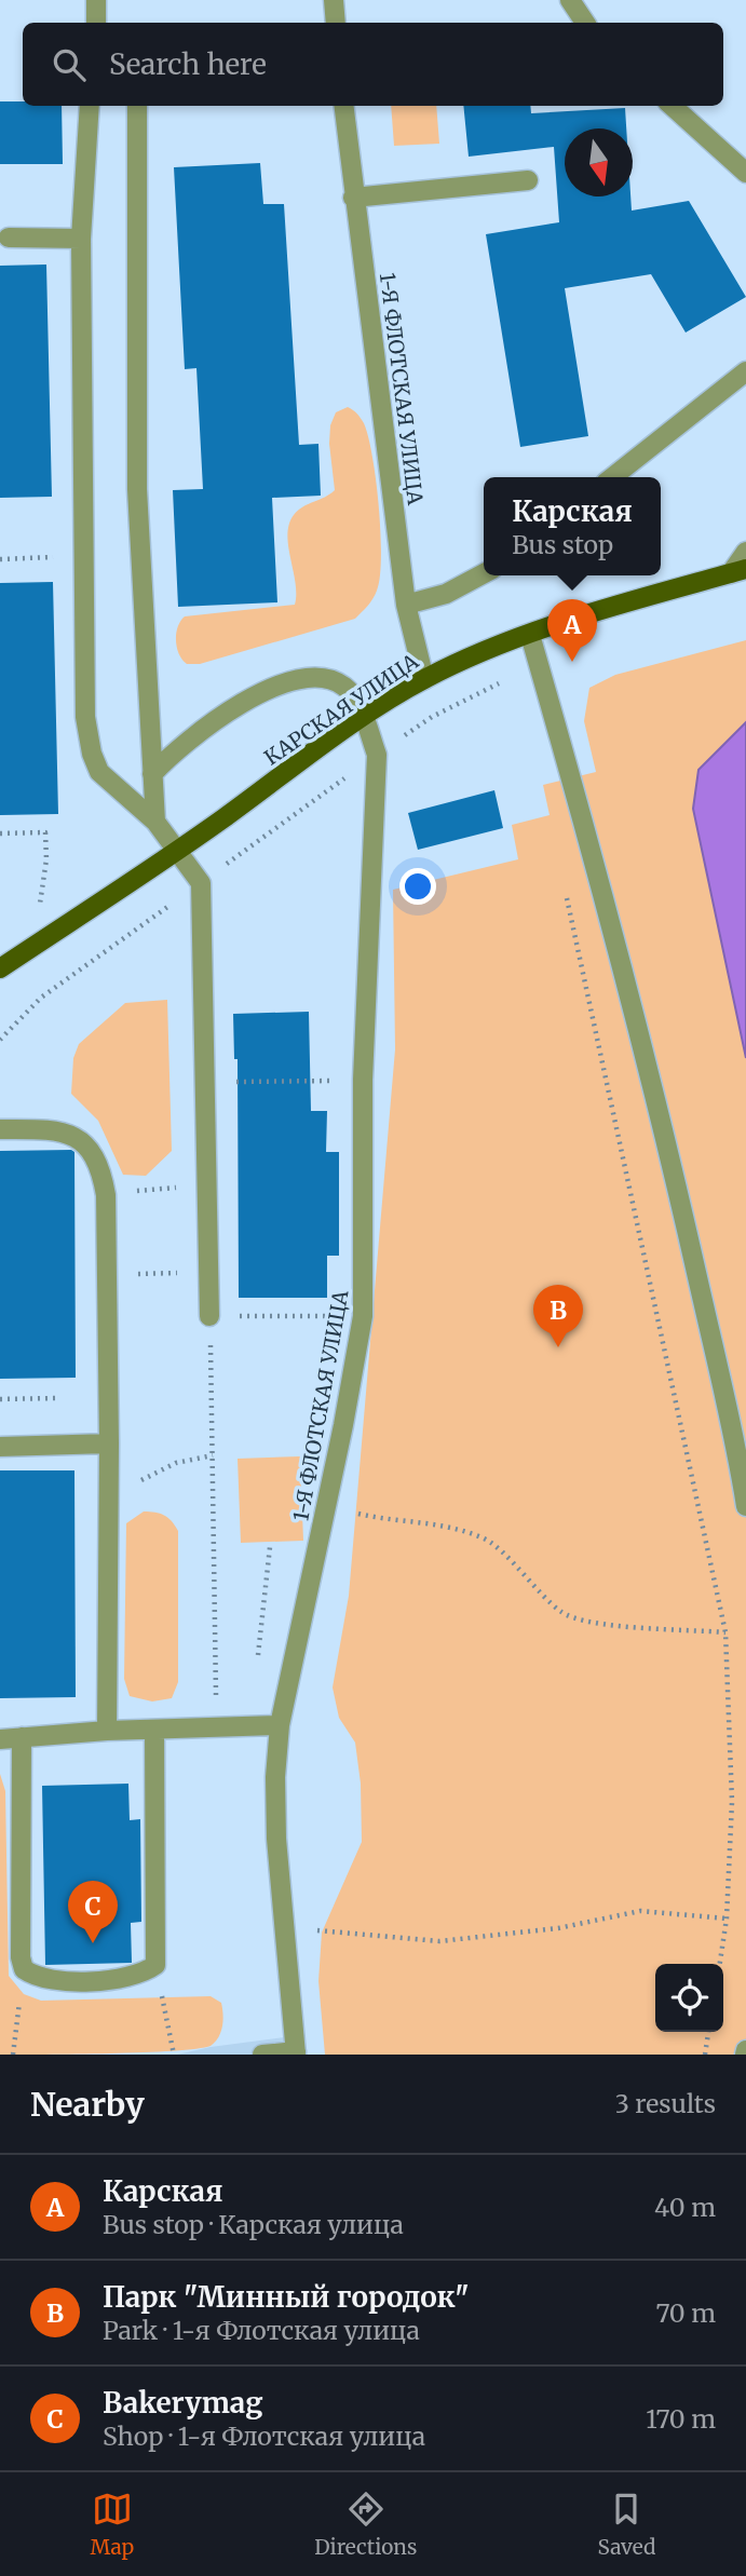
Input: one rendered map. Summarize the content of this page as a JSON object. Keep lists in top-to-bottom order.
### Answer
{
  "streets": {
    "main road": ["КАРСКАЯ УЛИЦА"],
    "street": ["1-Я ФЛОТСКАЯ УЛИЦА"]
  },
  "crossings": [
    ["1-Я ФЛОТСКАЯ УЛИЦА", "КАРСКАЯ УЛИЦА"]
  ],
  "north": "bottom",
  "page": {
    "search": "Search here",
    "popup": ["Карская", "Bus stop"],
    "pins": ["A", "B", "C"],
    "heading": ["Nearby", "3 results"],
    "list": [
      {
        "mark": "A",
        "name": "Карская",
        "note": "Bus stop · Карская улица",
        "value": "40 m"
      },
      {
        "mark": "B",
        "name": "Парк \"Минный городок\"",
        "note": "Park · 1-я Флотская улица",
        "value": "70 m"
      },
      {
        "mark": "C",
        "name": "Bakerymag",
        "note": "Shop · 1-я Флотская улица",
        "value": "170 m"
      }
    ],
    "nav": ["Map", "Directions", "Saved"]
  }
}
